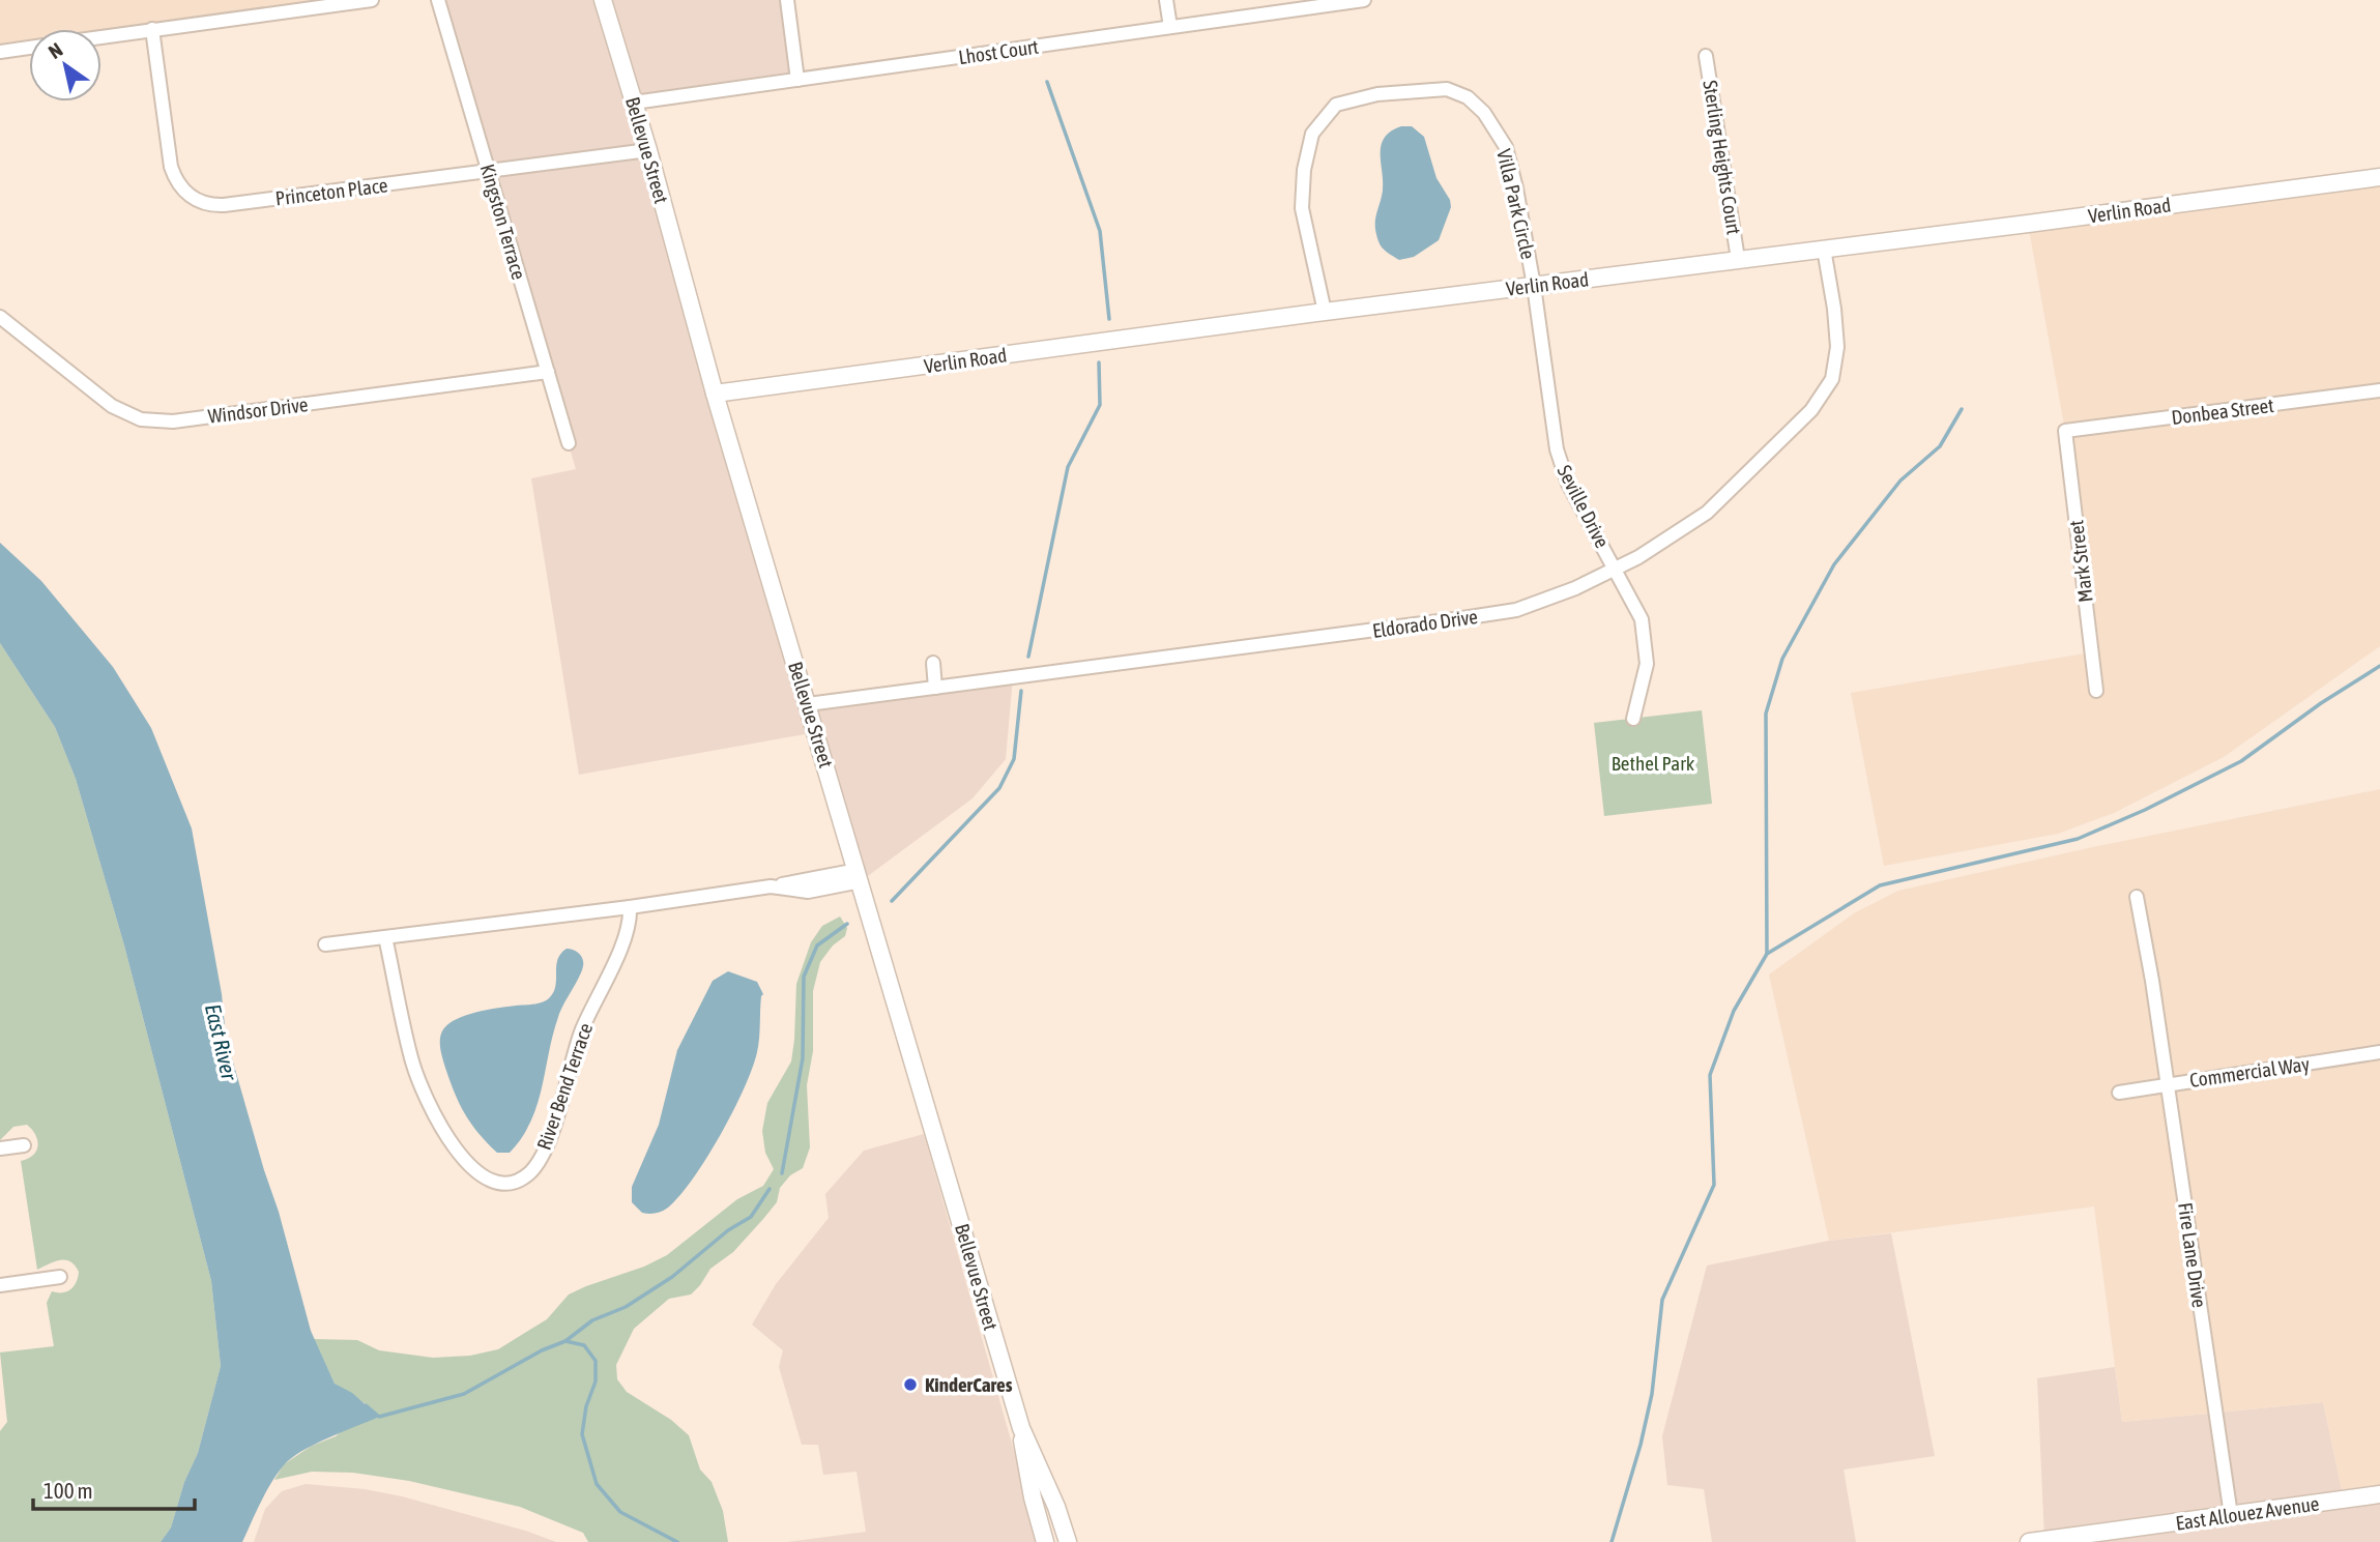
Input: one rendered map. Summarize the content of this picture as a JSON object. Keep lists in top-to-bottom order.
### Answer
{
  "streets": {
    "street": [
      "Lhost Court",
      "Bellevue Street",
      "Sterling Heights Court",
      "Princeton Place",
      "Villa Park Circle",
      "Verlin Road",
      "Kingston Terrace",
      "Windsor Drive",
      "Donbea Street",
      "Seville Drive",
      "Mark Street",
      "Eldorado Drive",
      "Commercial Way",
      "River Bend Terrace",
      "Fire Lane Drive",
      "East Allouez Avenue"
    ]
  },
  "crossings": [
    ["Lhost Court", "Bellevue Street"],
    ["Bellevue Street", "Princeton Place"],
    ["Bellevue Street", "Verlin Road"],
    ["Bellevue Street", "Eldorado Drive"],
    ["Sterling Heights Court", "Verlin Road"],
    ["Princeton Place", "Kingston Terrace"],
    ["Villa Park Circle", "Verlin Road"],
    ["Villa Park Circle", "Seville Drive"],
    ["Verlin Road", "Seville Drive"],
    ["Verlin Road", "Eldorado Drive"],
    ["Kingston Terrace", "Windsor Drive"],
    ["Donbea Street", "Mark Street"],
    ["Seville Drive", "Eldorado Drive"],
    ["Commercial Way", "Fire Lane Drive"],
    ["Fire Lane Drive", "East Allouez Avenue"]
  ],
  "water": ["East River"],
  "parks": ["Bethel Park"],
  "places": ["KinderCares"],
  "scale_bar": "100 m",
  "north": "top left"
}
